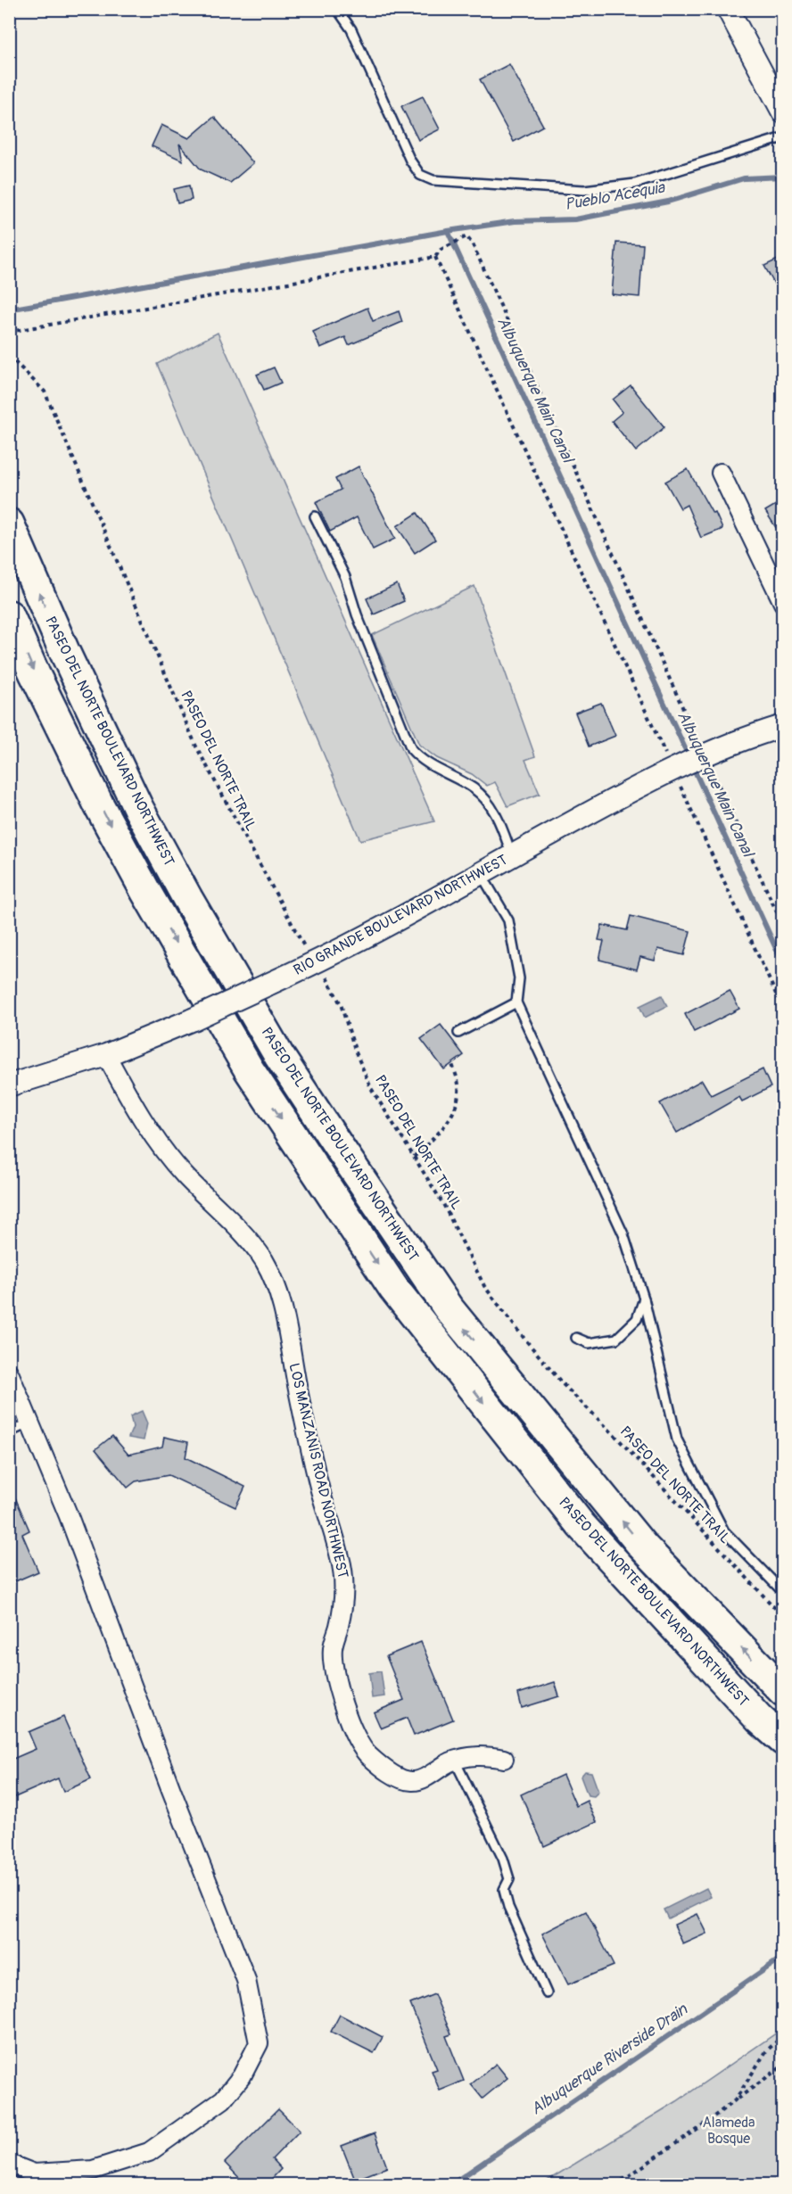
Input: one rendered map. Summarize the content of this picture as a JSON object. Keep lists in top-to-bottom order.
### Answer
{
  "streets": {
    "highway": ["PASEO DEL NORTE BOULEVARD NORTHWEST"],
    "street": ["RIO GRANDE BOULEVARD NORTHWEST", "LOS MANZANIS ROAD NORTHWEST"],
    "path": ["PASEO DEL NORTE TRAIL"]
  },
  "crossings": [
    ["PASEO DEL NORTE TRAIL", "RIO GRANDE BOULEVARD NORTHWEST"],
    ["RIO GRANDE BOULEVARD NORTHWEST", "LOS MANZANIS ROAD NORTHWEST"]
  ],
  "water": ["Pueblo Acequia", "Albuquerque Main Canal", "Albuquerque Riverside Drain"],
  "parks": ["Alameda Bosque"]
}
